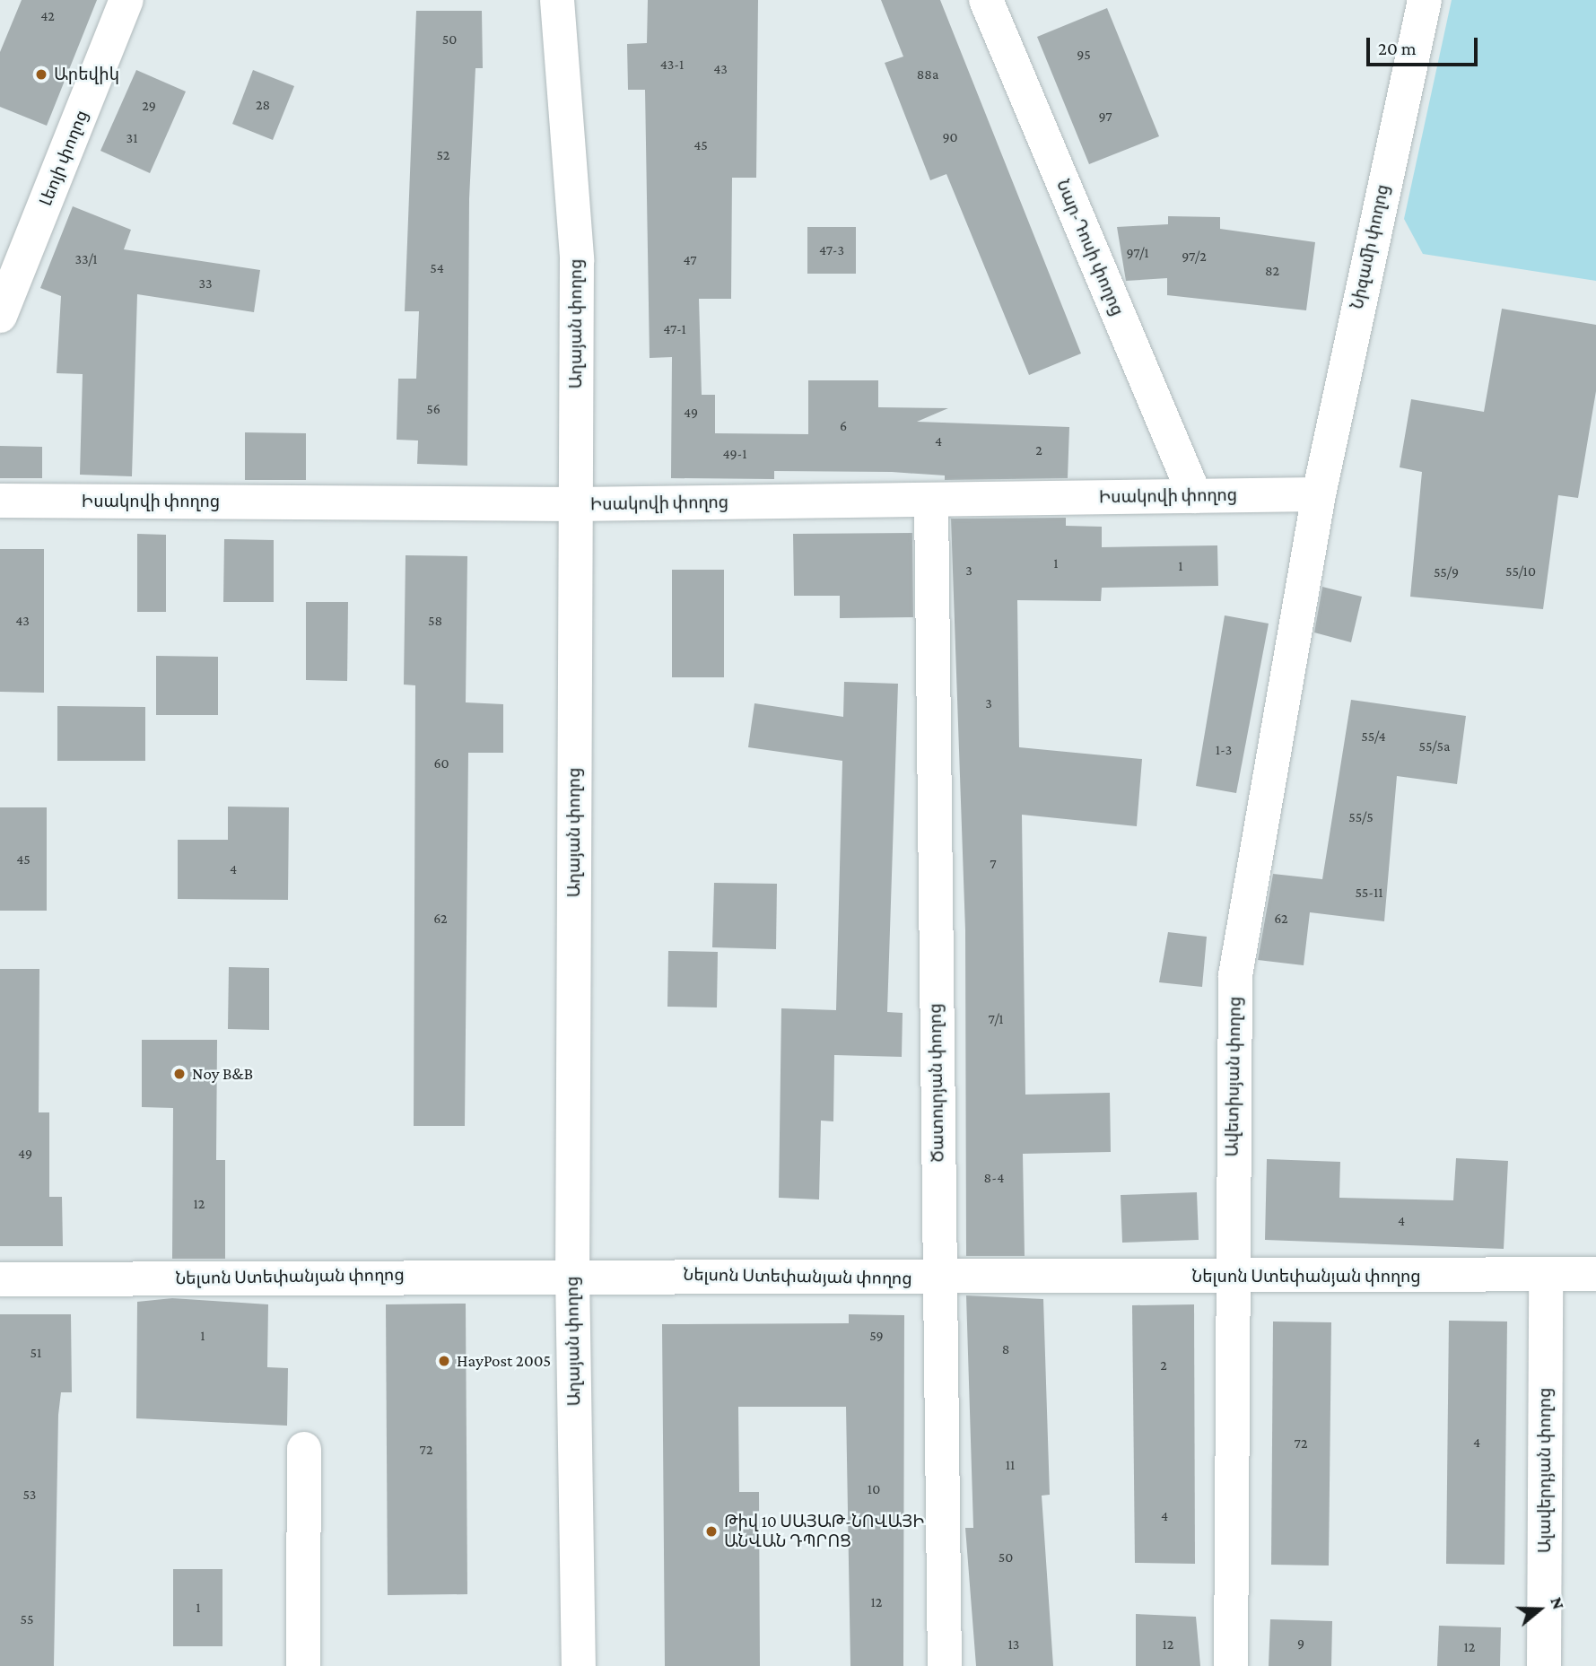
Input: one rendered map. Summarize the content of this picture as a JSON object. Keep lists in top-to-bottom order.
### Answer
{
  "streets": {
    "street": [
      "Լեոյի փողոց",
      "Նիզամի փողոց",
      "Նար-Դոսի փողոց",
      "Աղայան փողոց",
      "Իսակովի փողոց",
      "Ավետիսյան փողոց",
      "Ծատուրյան փողոց",
      "Նելսոն Ստեփանյան փողոց",
      "Ալավերդյան փողոց"
    ]
  },
  "crossings": [
    ["Նիզամի փողոց", "Իսակովի փողոց"],
    ["Նիզամի փողոց", "Ավետիսյան փողոց"],
    ["Նար-Դոսի փողոց", "Իսակովի փողոց"],
    ["Աղայան փողոց", "Իսակովի փողոց"],
    ["Աղայան փողոց", "Նելսոն Ստեփանյան փողոց"],
    ["Իսակովի փողոց", "Ավետիսյան փողոց"],
    ["Իսակովի փողոց", "Ծատուրյան փողոց"],
    ["Ավետիսյան փողոց", "Նելսոն Ստեփանյան փողոց"],
    ["Ծատուրյան փողոց", "Նելսոն Ստեփանյան փողոց"],
    ["Նելսոն Ստեփանյան փողոց", "Ալավերդյան փողոց"]
  ],
  "places": [
    "Արեվիկ",
    "Noy B&B",
    "HayPost 2005",
    "Թիվ 10 ՍԱՅԱԹ-ՆՈՎԱՅԻ ԱՆՎԱՆ ԴՊՐՈՑ"
  ],
  "house_numbers": [
    "42",
    "50",
    "95",
    "43-1",
    "43",
    "88a",
    "28",
    "29",
    "97",
    "90",
    "31",
    "45",
    "52",
    "47-3",
    "97/1",
    "97/2",
    "33/1",
    "47",
    "54",
    "82",
    "33",
    "47-1",
    "56",
    "49",
    "6",
    "4",
    "2",
    "49-1",
    "1",
    "1",
    "3",
    "55/10",
    "55/9",
    "43",
    "58",
    "3",
    "55/4",
    "55/5a",
    "1-3",
    "60",
    "55/5",
    "45",
    "7",
    "4",
    "55-11",
    "62",
    "62",
    "7/1",
    "49",
    "8-4",
    "12",
    "4",
    "1",
    "59",
    "8",
    "51",
    "2",
    "4",
    "72",
    "72",
    "11",
    "10",
    "53",
    "4",
    "50",
    "12",
    "1",
    "55",
    "9",
    "13",
    "12",
    "12"
  ],
  "scale_bar": "20 m",
  "north": "right"
}
